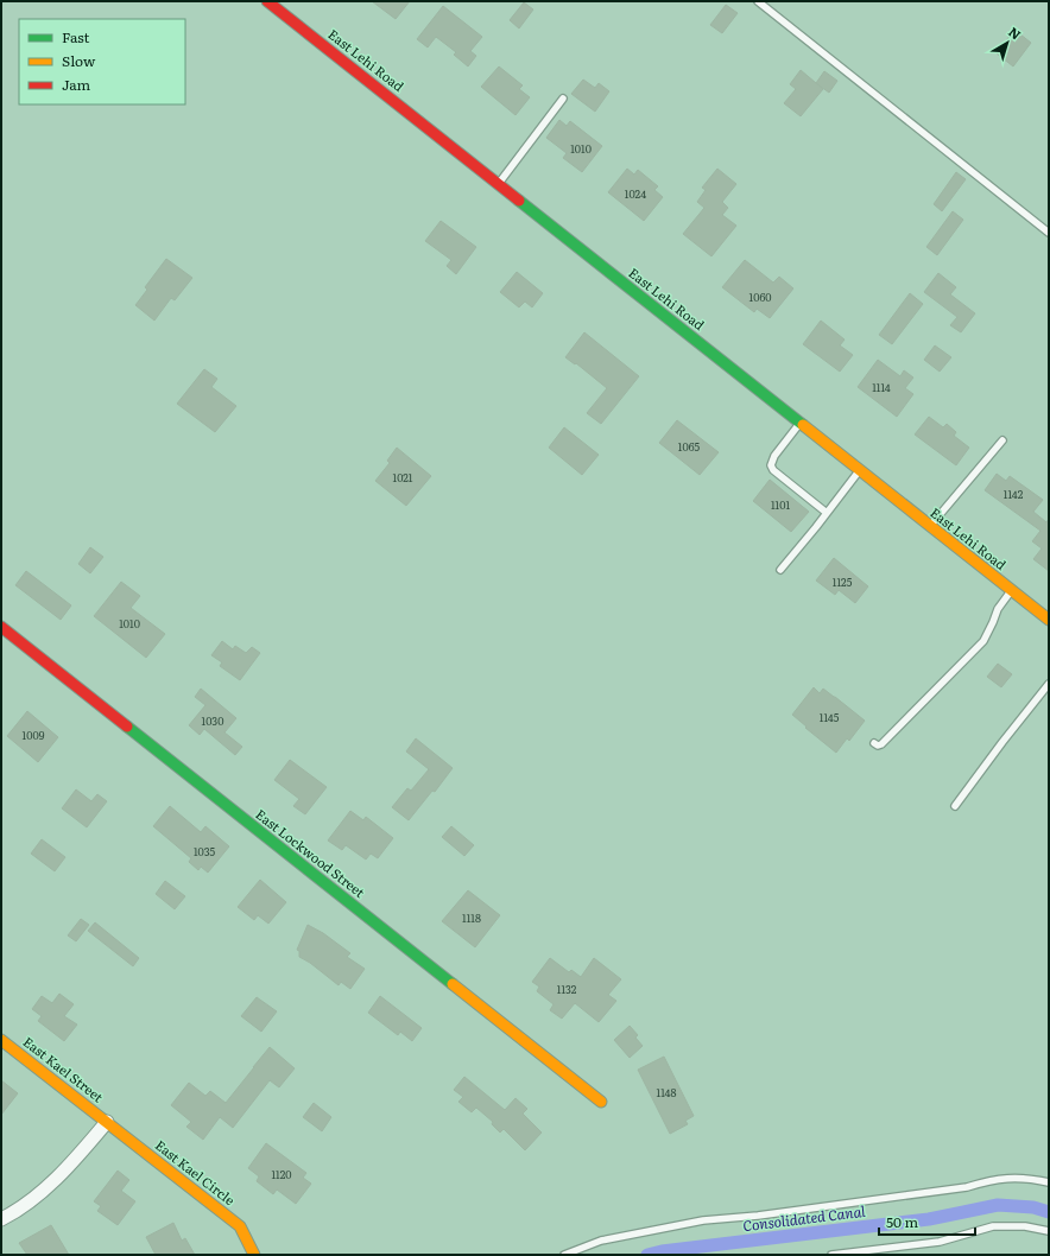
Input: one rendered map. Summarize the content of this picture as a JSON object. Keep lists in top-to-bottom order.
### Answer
{
  "streets": {
    "street": [
      "East Lehi Road",
      "East Lockwood Street",
      "East Kael Street",
      "East Kael Circle"
    ]
  },
  "crossings": [
    ["East Kael Street", "East Kael Circle"]
  ],
  "water": ["Consolidated Canal"],
  "house_numbers": [
    "1010",
    "1024",
    "1060",
    "1114",
    "1065",
    "1021",
    "1142",
    "1101",
    "1125",
    "1010",
    "1145",
    "1030",
    "1009",
    "1035",
    "1118",
    "1132",
    "1148",
    "1120"
  ],
  "legend": ["Fast", "Slow", "Jam"],
  "scale_bar": "50 m",
  "north": "top right"
}
